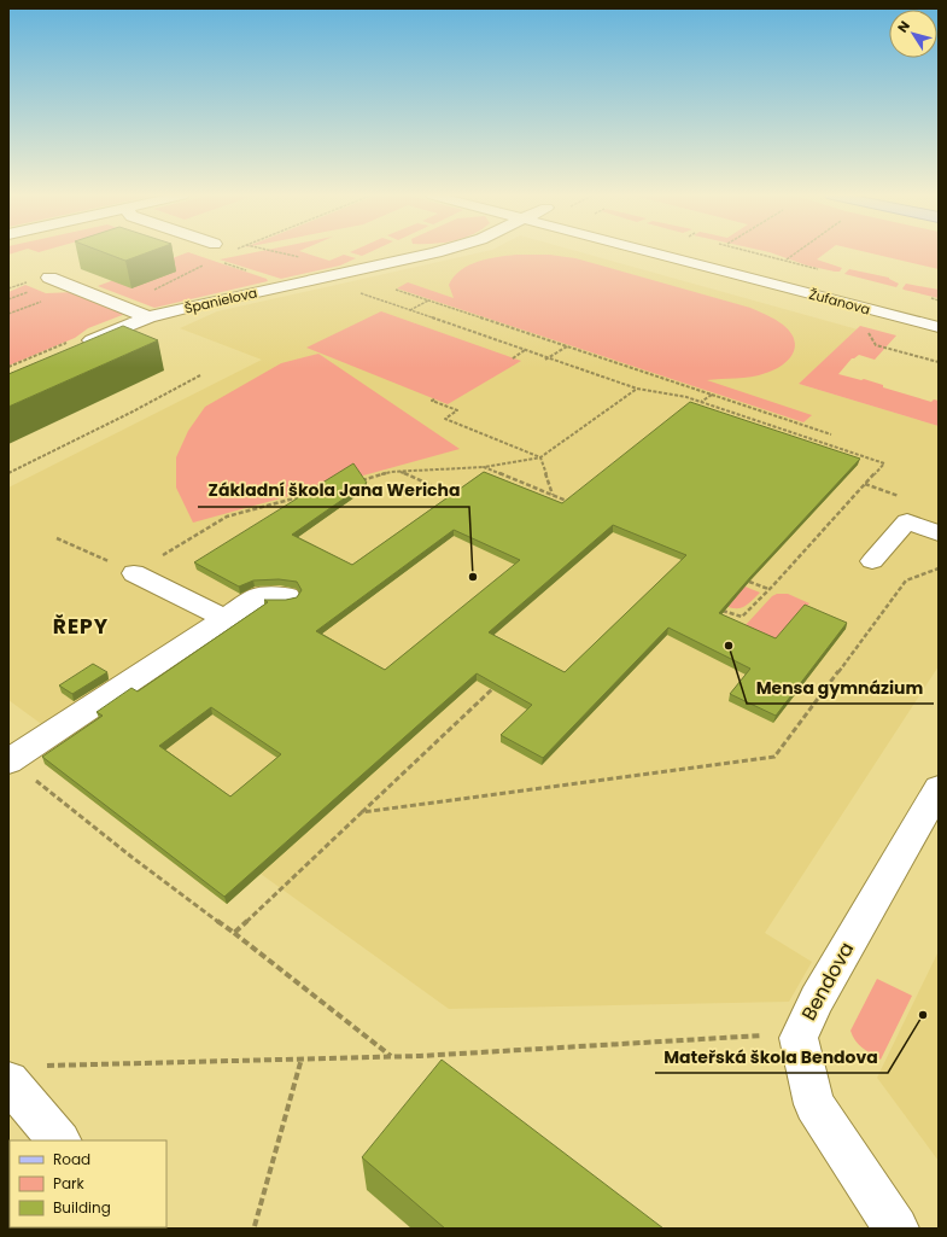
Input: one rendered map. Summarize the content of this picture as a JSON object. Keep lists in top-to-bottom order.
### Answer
{
  "streets": {
    "street": ["Španielova", "Žufanova", "Bendova"]
  },
  "districts": ["ŘEPY"],
  "places": ["Základní škola Jana Wericha", "Mensa gymnázium", "Mateřská škola Bendova"],
  "legend": ["Road", "Park", "Building"],
  "north": "top left"
}
